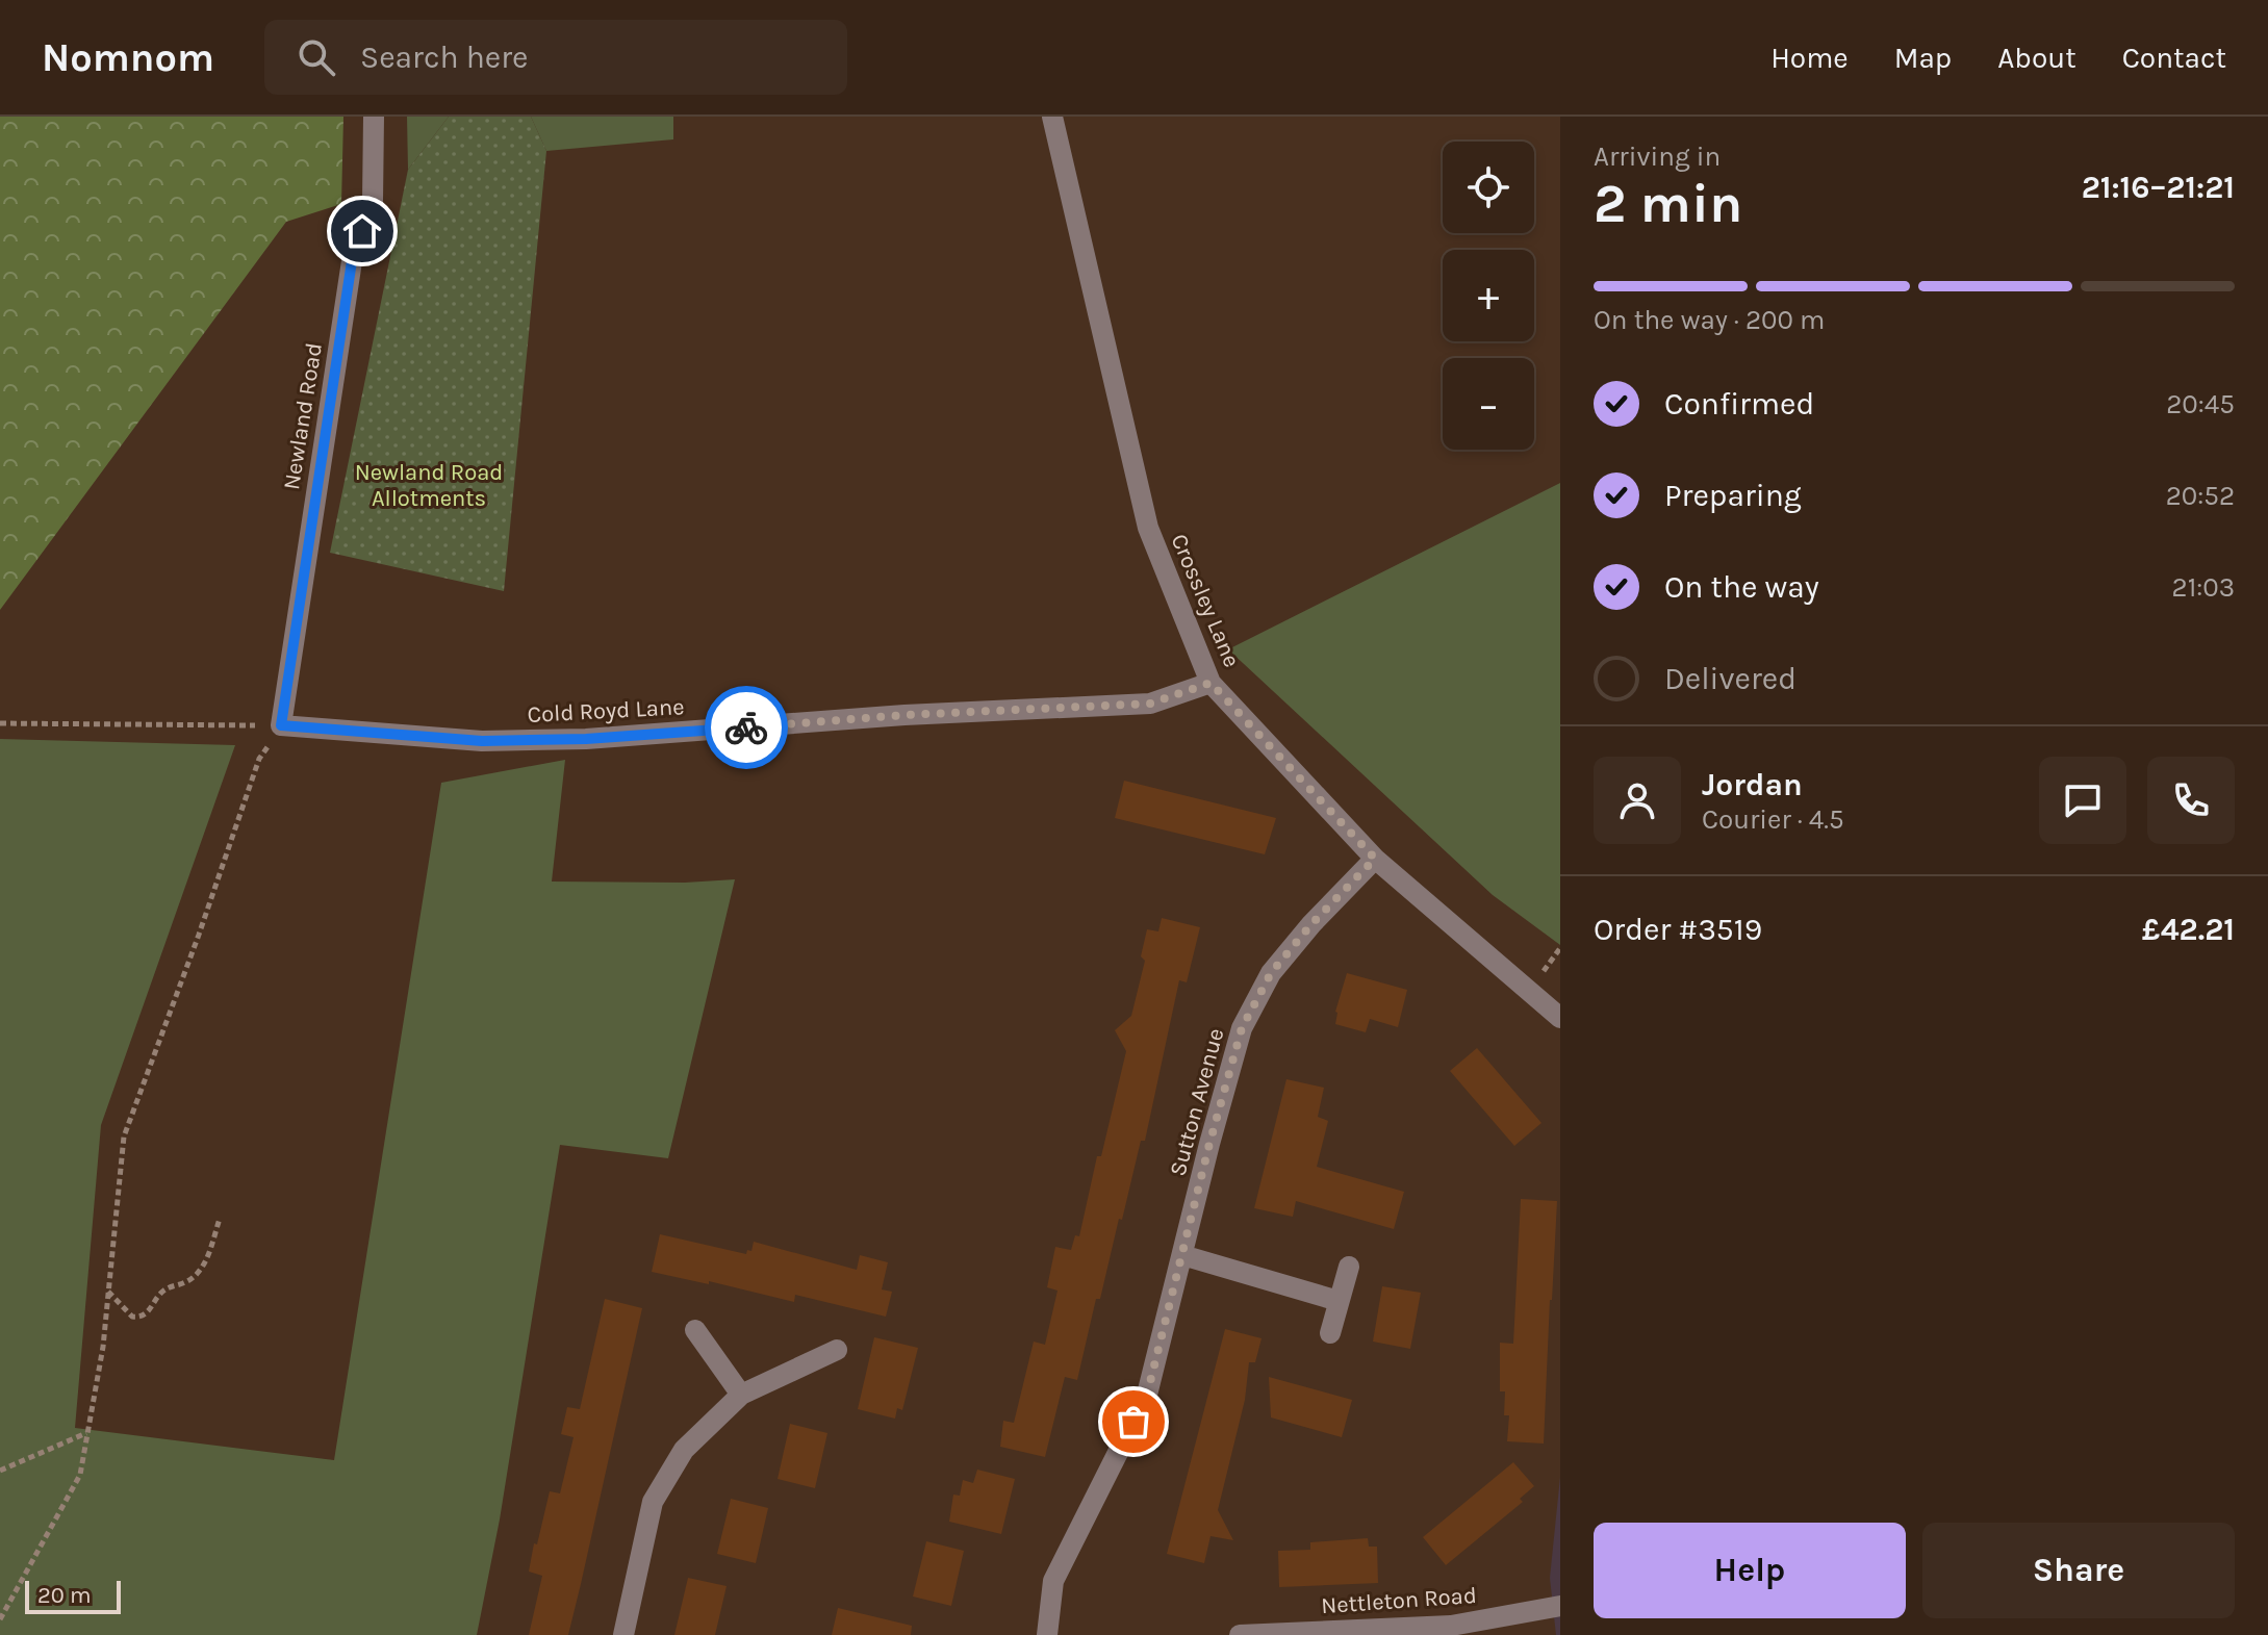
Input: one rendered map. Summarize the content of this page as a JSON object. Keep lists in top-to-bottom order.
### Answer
{
  "streets": {
    "street": [
      "Newland Road",
      "Crossley Lane",
      "Cold Royd Lane",
      "Sutton Avenue",
      "Nettleton Road"
    ]
  },
  "crossings": [
    ["Newland Road", "Cold Royd Lane"],
    ["Crossley Lane", "Cold Royd Lane"],
    ["Crossley Lane", "Sutton Avenue"]
  ],
  "parks": ["Newland Road Allotments"],
  "scale_bar": "20 m",
  "page": {
    "header": "Nomnom",
    "search": "Search here",
    "nav": [
      "Home",
      "Map",
      "About",
      "Contact"
    ],
    "heading": ["2 min", "Arriving in", "21:16–21:21"],
    "panel": [
      "Jordan",
      "Courier · 4.5",
      "Order #3519",
      "£42.21"
    ],
    "map_buttons": ["+", "−"],
    "bar": "On the way · 200 m",
    "list": [
      ["Confirmed", "20:45"],
      ["Preparing", "20:52"],
      ["On the way", "21:03"],
      "Delivered"
    ],
    "buttons": ["Help", "Share"],
    "scale": "20 m"
  }
}
